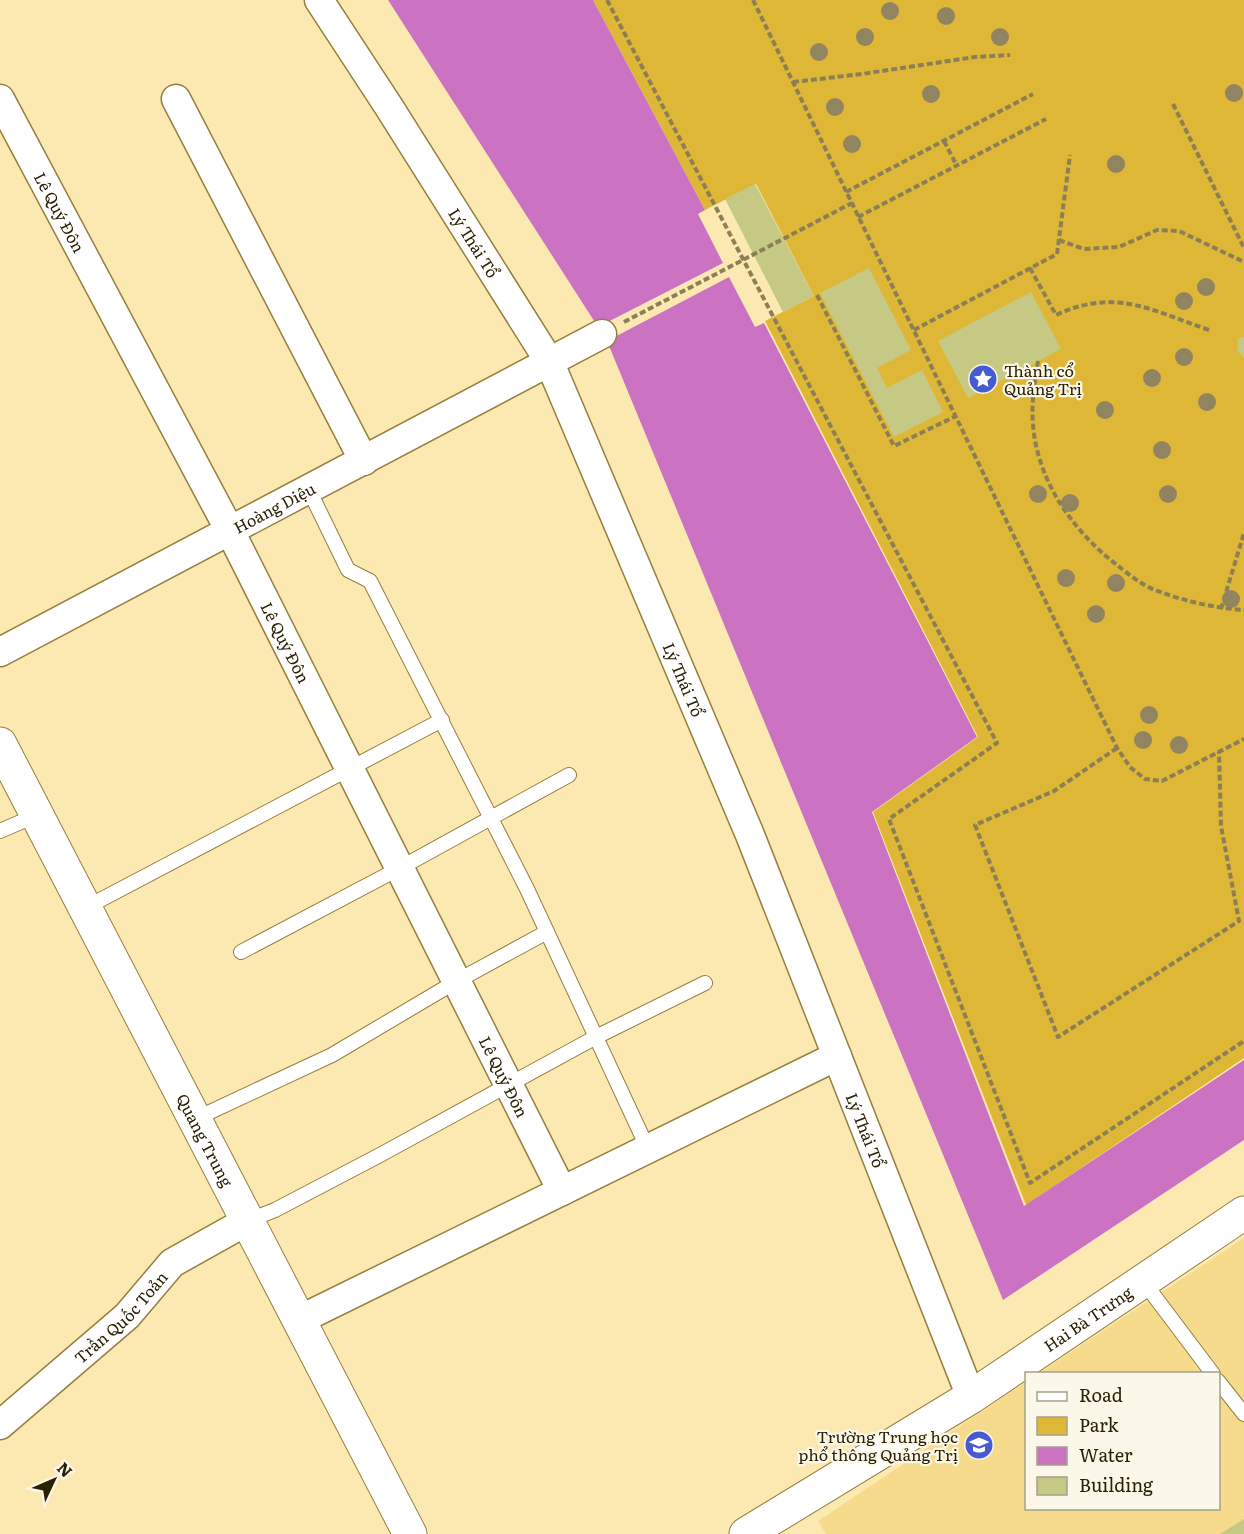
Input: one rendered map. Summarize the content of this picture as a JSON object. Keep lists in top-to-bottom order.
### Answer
{
  "streets": {
    "street": [
      "Lê Quý Đôn",
      "Lý Thái Tổ",
      "Hoàng Diệu",
      "Quang Trung",
      "Trần Quốc Toản",
      "Hai Bà Trưng"
    ]
  },
  "crossings": [
    ["Lê Quý Đôn", "Hoàng Diệu"],
    ["Lý Thái Tổ", "Hoàng Diệu"],
    ["Lý Thái Tổ", "Hai Bà Trưng"],
    ["Quang Trung", "Trần Quốc Toản"]
  ],
  "places": {
    "place": ["Thành cổ Quảng Trị"],
    "school or university": ["Trường Trung học phổ thông Quảng Trị"]
  },
  "legend": [
    "Road",
    "Park",
    "Water",
    "Building"
  ],
  "north": "top right"
}
